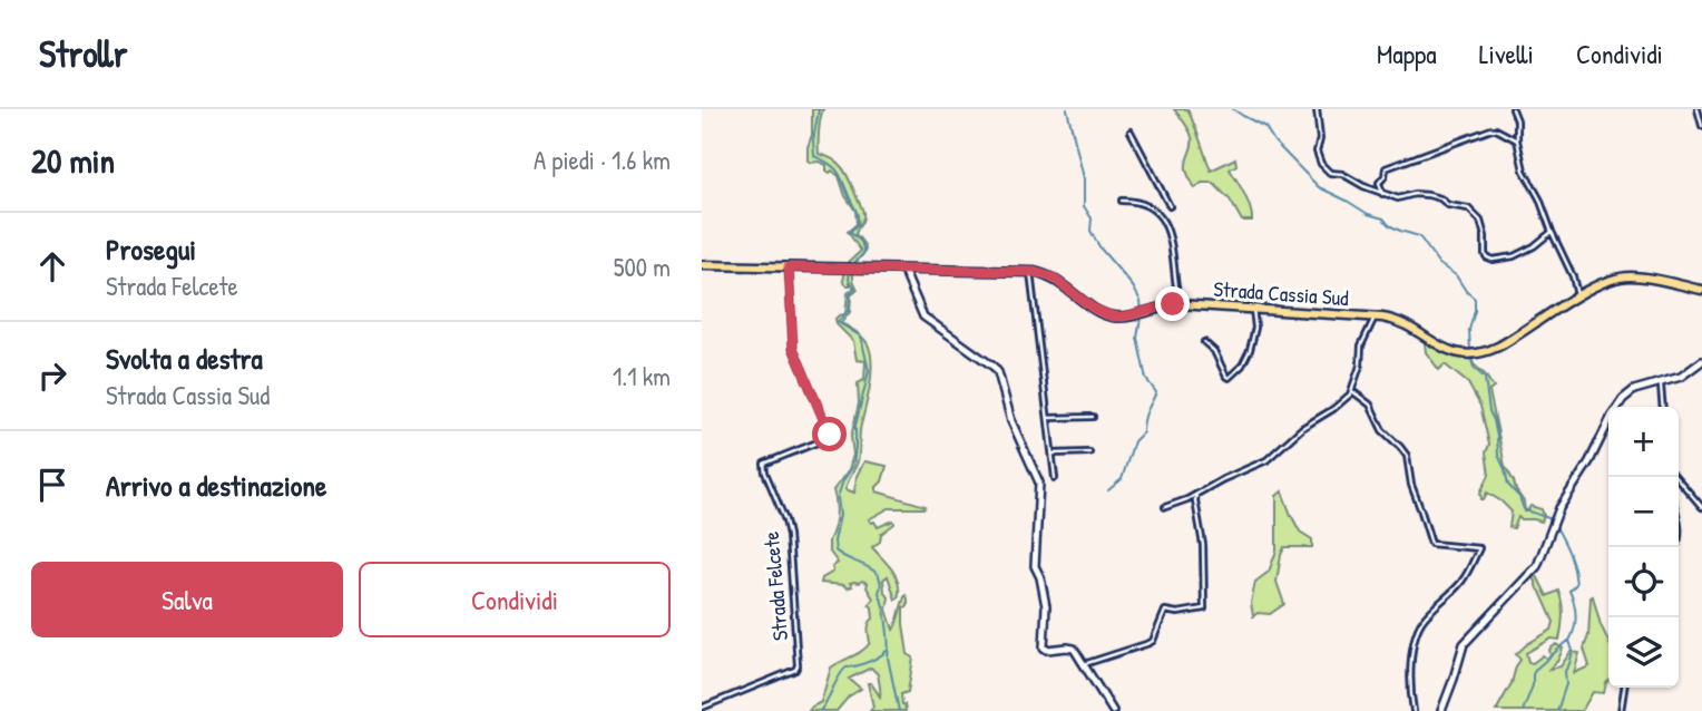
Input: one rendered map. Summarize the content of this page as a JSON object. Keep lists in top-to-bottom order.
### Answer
{
  "streets": {
    "main road": ["Strada Cassia Sud"],
    "street": ["Strada Felcete"]
  },
  "crossings": [
    ["Strada Cassia Sud", "Strada Felcete"]
  ],
  "page": {
    "header": "Strollr",
    "nav": ["Mappa", "Livelli", "Condividi"],
    "heading": ["20 min", "A piedi · 1.6 km"],
    "list": [
      ["Prosegui", "Strada Felcete", "500 m"],
      ["Svolta a destra", "Strada Cassia Sud", "1.1 km"],
      "Arrivo a destinazione"
    ],
    "map_buttons": ["+", "−"],
    "buttons": ["Salva", "Condividi"]
  }
}
